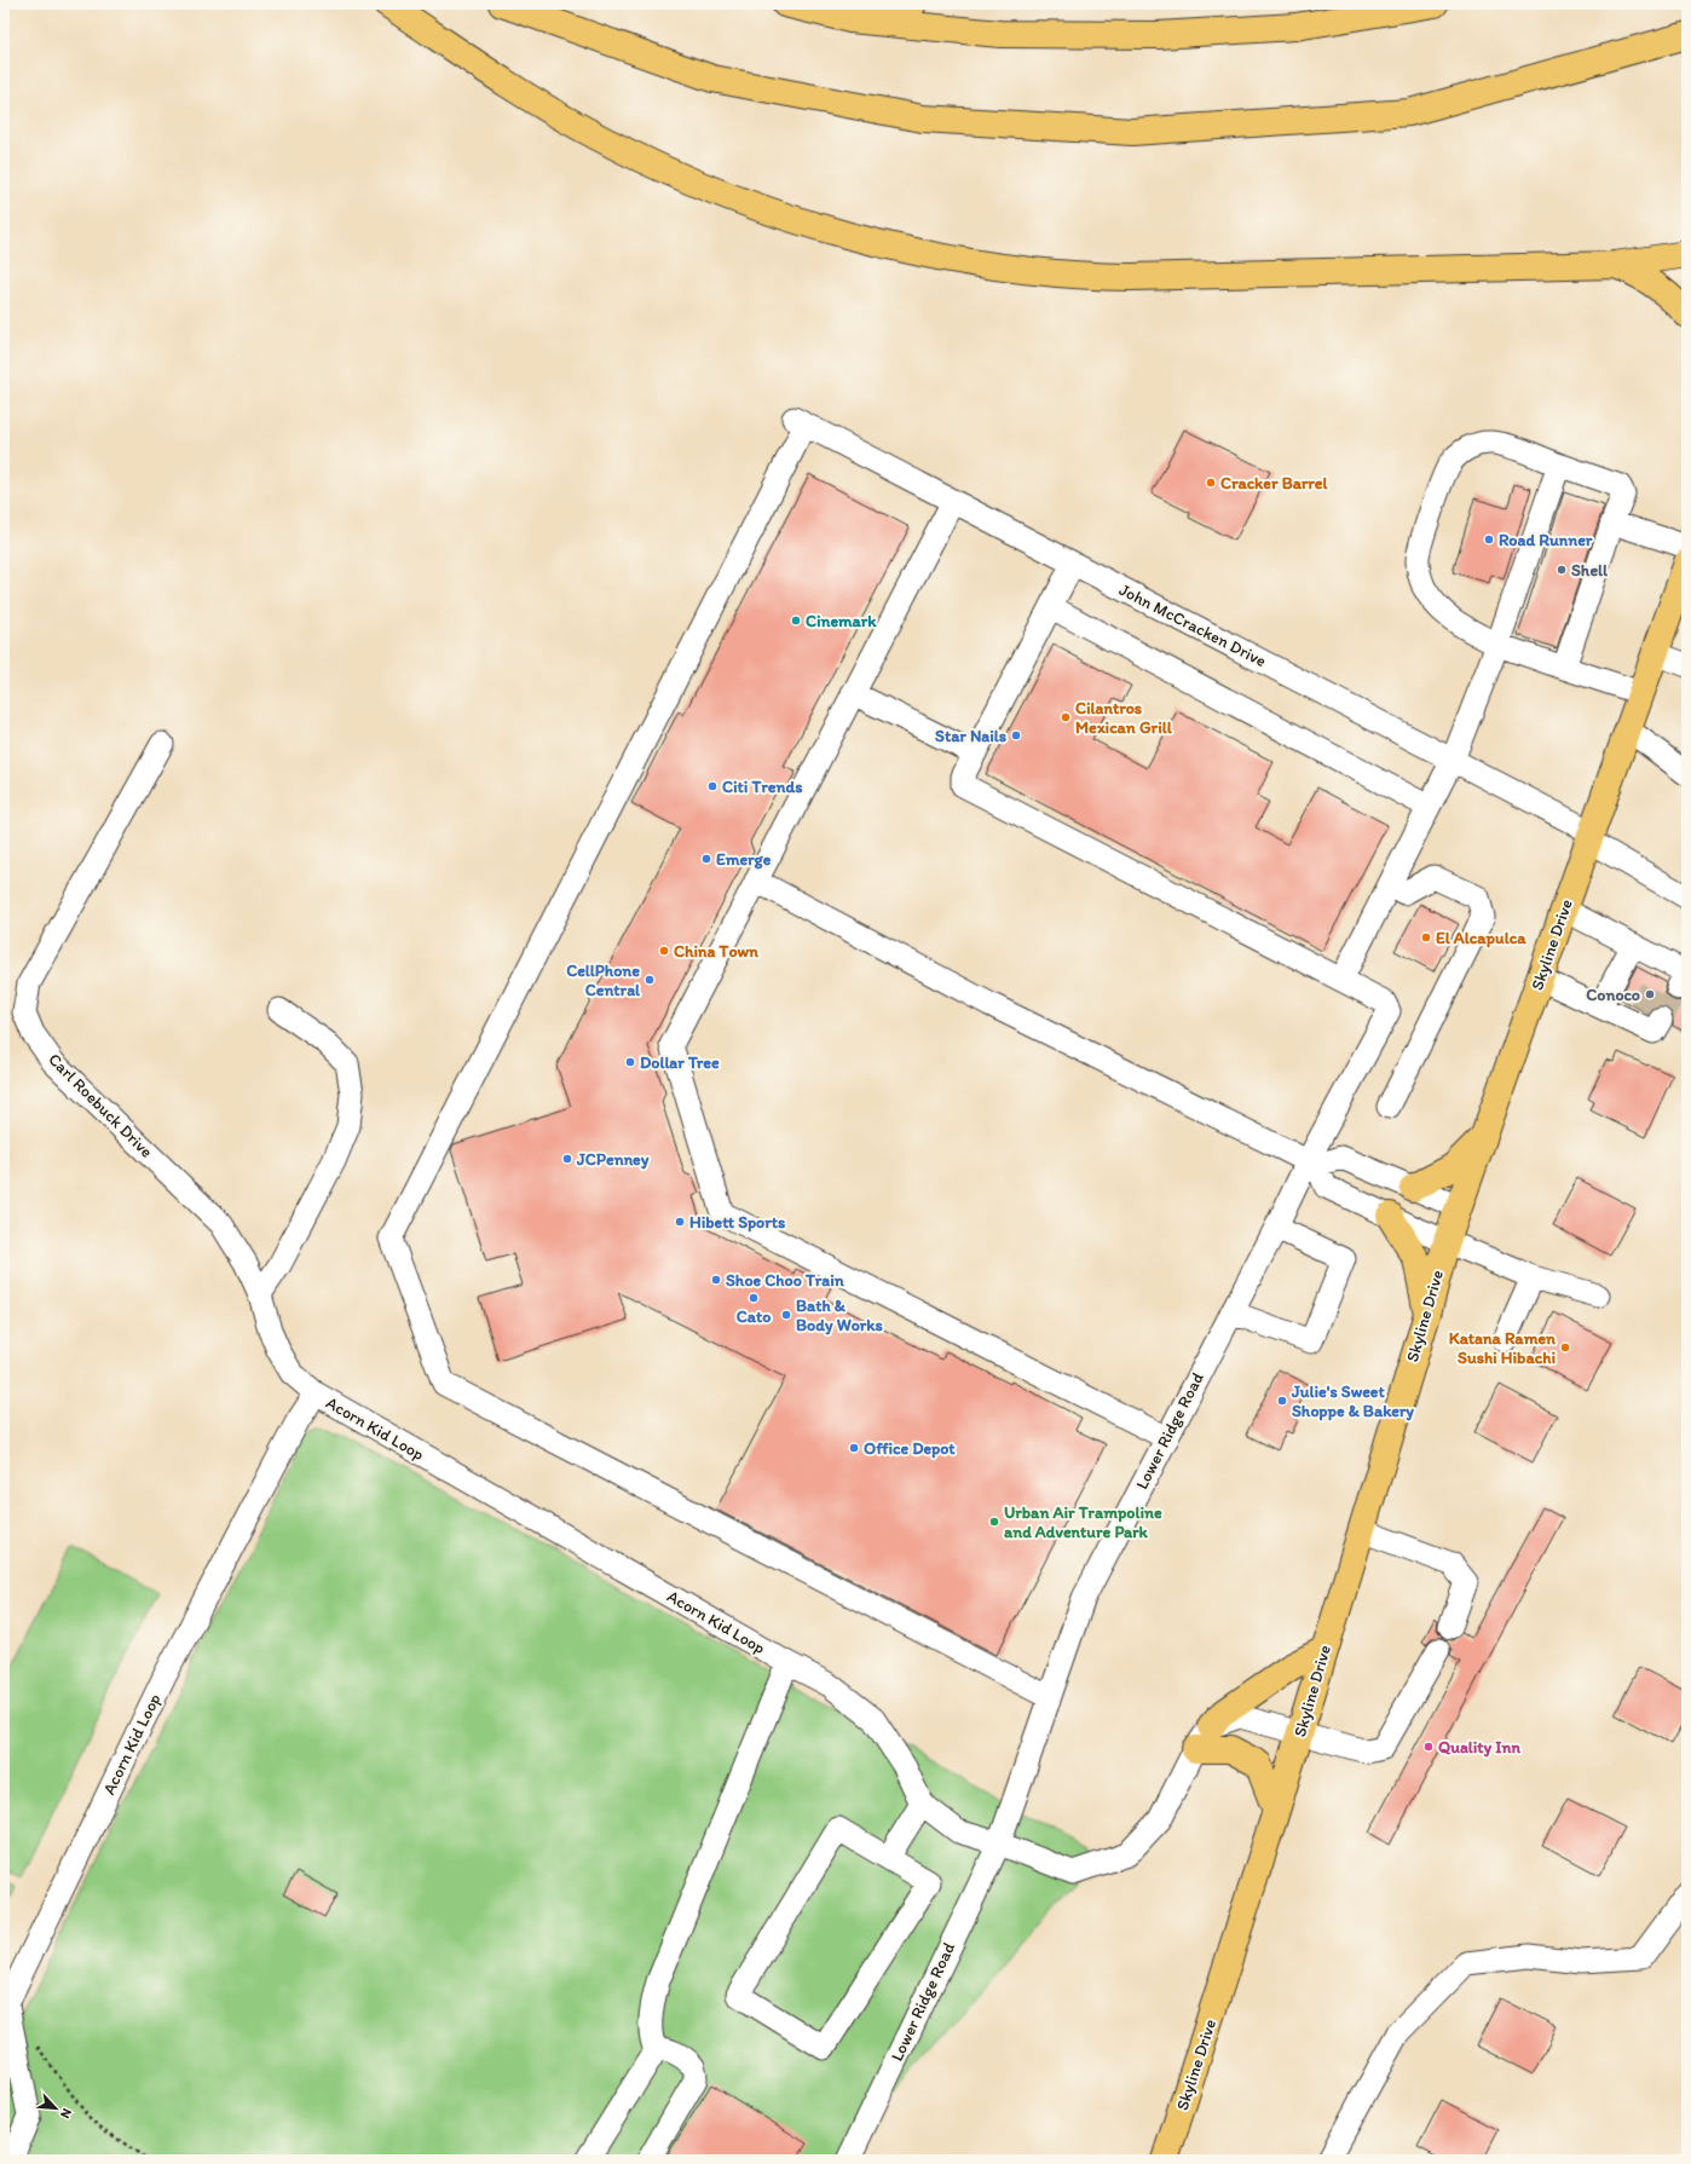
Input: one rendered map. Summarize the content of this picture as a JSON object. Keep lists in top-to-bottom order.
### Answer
{
  "streets": {
    "highway": ["Skyline Drive"],
    "street": [
      "John McCracken Drive",
      "Carl Roebuck Drive",
      "Acorn Kid Loop",
      "Lower Ridge Road"
    ]
  },
  "crossings": [
    ["John McCracken Drive", "Skyline Drive"],
    ["John McCracken Drive", "Lower Ridge Road"],
    ["Carl Roebuck Drive", "Acorn Kid Loop"],
    ["Acorn Kid Loop", "Lower Ridge Road"]
  ],
  "places": [
    "Cracker Barrel",
    "Road Runner",
    "Shell",
    "Cinemark",
    "Cilantros Mexican Grill",
    "Star Nails",
    "Citi Trends",
    "Emerge",
    "El Alcapulca",
    "China Town",
    "CellPhone Central",
    "Conoco",
    "Dollar Tree",
    "JCPenney",
    "Hibett Sports",
    "Shoe Choo Train",
    "Cato",
    "Bath & Body Works",
    "Katana Ramen Sushi Hibachi",
    "Julie's Sweet Shoppe & Bakery",
    "Office Depot",
    "Urban Air Trampoline and Adventure Park",
    "Quality Inn"
  ],
  "north": "bottom right"
}
